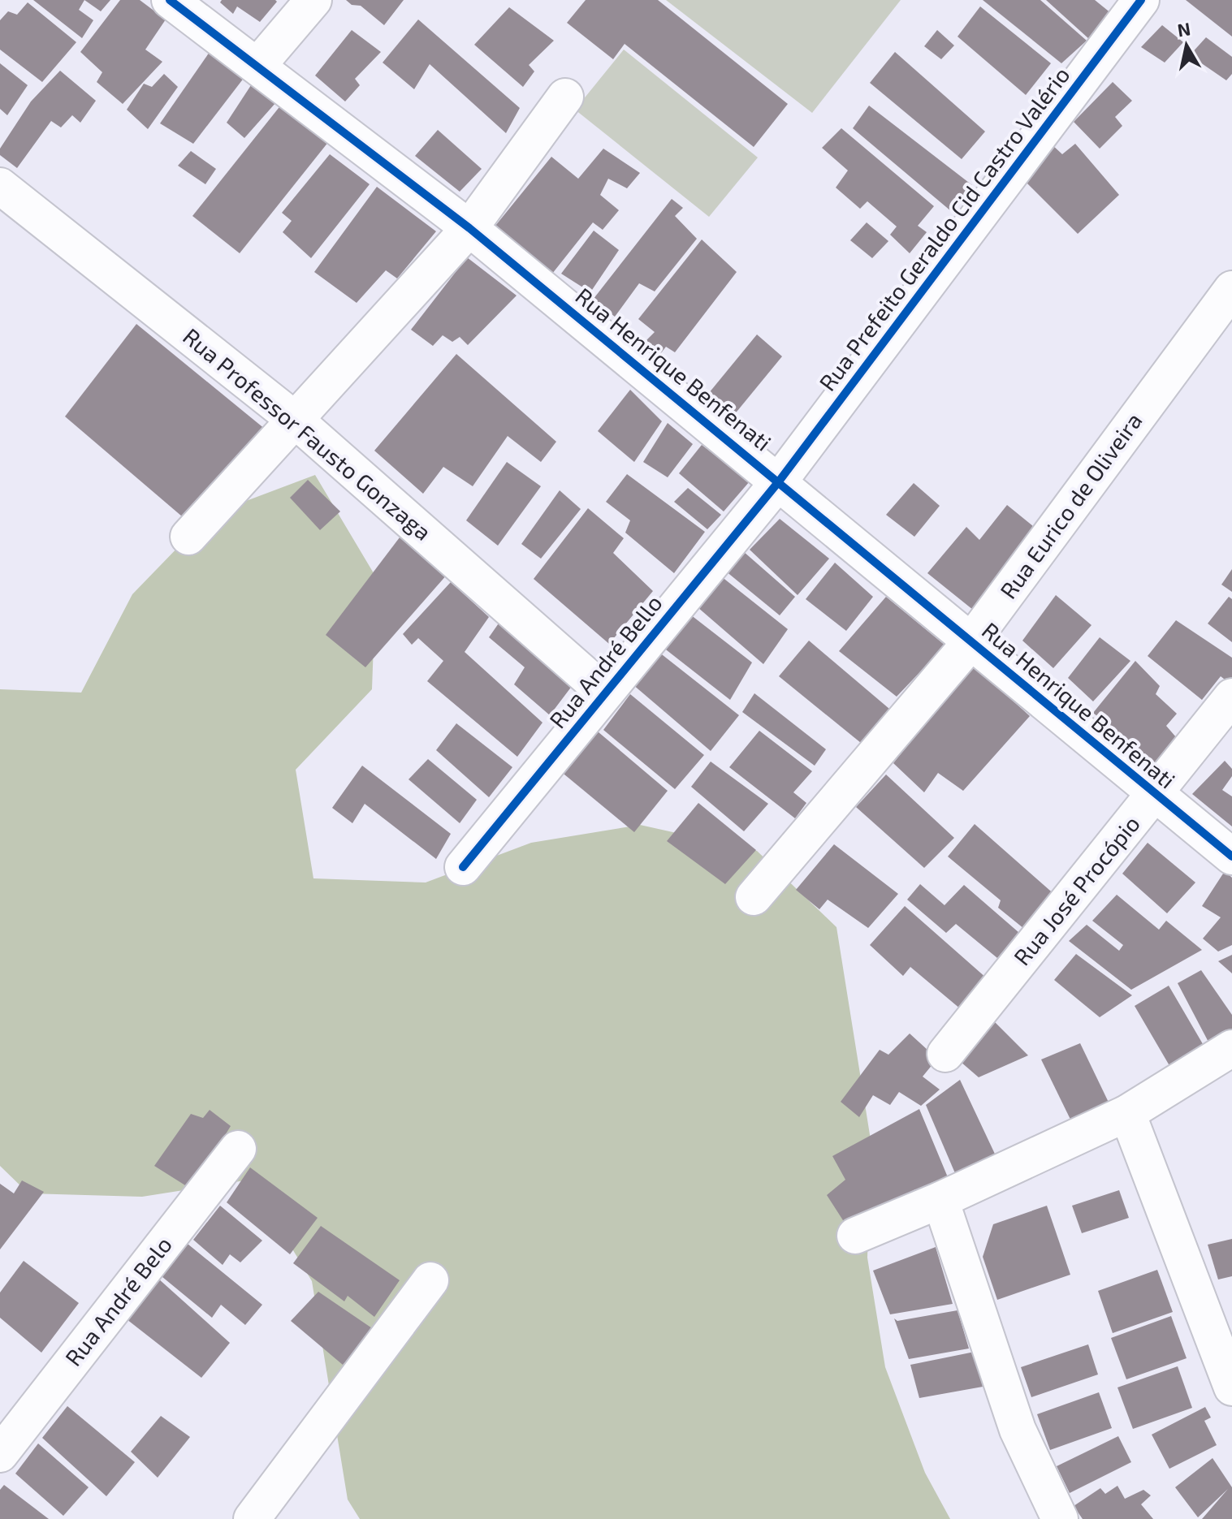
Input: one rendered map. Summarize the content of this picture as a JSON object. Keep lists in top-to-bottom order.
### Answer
{
  "streets": {
    "street": [
      "Rua Prefeito Geraldo Cid Castro Valério",
      "Rua Henrique Benfenati",
      "Rua Professor Fausto Gonzaga",
      "Rua Eurico de Oliveira",
      "Rua André Bello",
      "Rua José Procópio",
      "Rua André Belo"
    ]
  },
  "crossings": [
    ["Rua Prefeito Geraldo Cid Castro Valério", "Rua Henrique Benfenati"],
    ["Rua Prefeito Geraldo Cid Castro Valério", "Rua André Bello"],
    ["Rua Henrique Benfenati", "Rua Eurico de Oliveira"],
    ["Rua Henrique Benfenati", "Rua André Bello"],
    ["Rua Henrique Benfenati", "Rua José Procópio"],
    ["Rua Professor Fausto Gonzaga", "Rua André Bello"]
  ],
  "north": "top"
}
